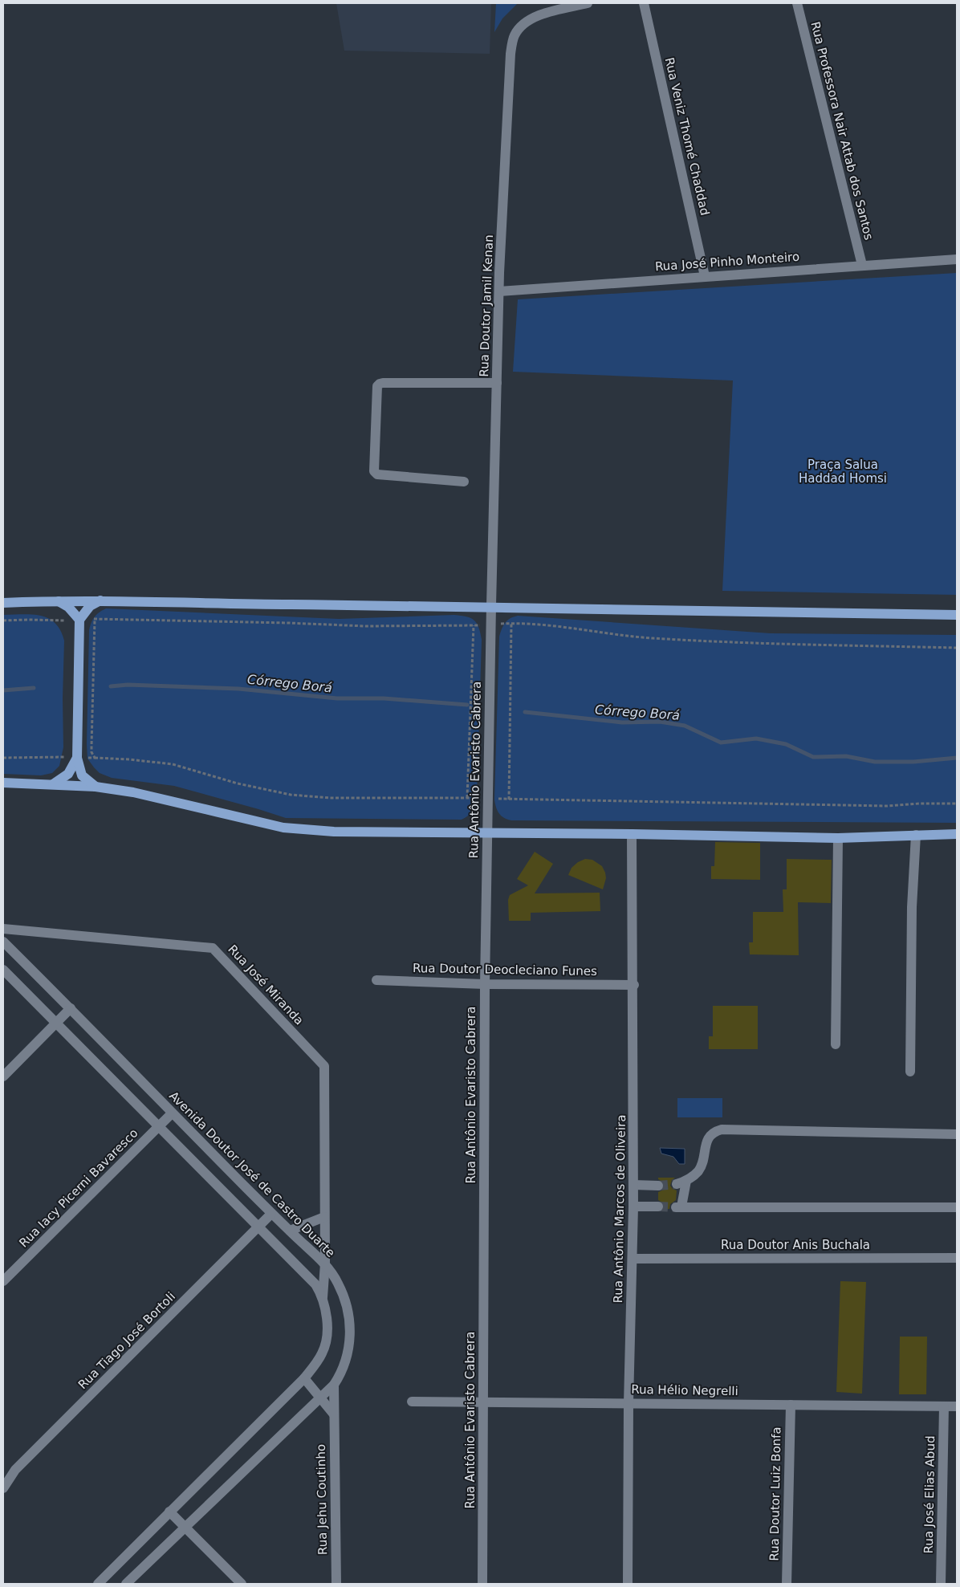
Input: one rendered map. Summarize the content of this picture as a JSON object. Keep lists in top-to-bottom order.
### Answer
{
  "streets": {
    "street": [
      "Rua Professora Nair Attab dos Santos",
      "Rua Veniz Thomé Chaddad",
      "Rua José Pinho Monteiro",
      "Rua Doutor Jamil Kenan",
      "Rua Antônio Evaristo Cabrera",
      "Rua Doutor Deocleciano Funes",
      "Rua José Miranda",
      "Avenida Doutor José de Castro Duarte",
      "Rua Iacy Picerni Bavaresco",
      "Rua Antônio Marcos de Oliveira",
      "Rua Doutor Anis Buchala",
      "Rua Tiago José Bortoli",
      "Rua Hélio Negrelli",
      "Rua Doutor Luiz Bonfa",
      "Rua José Elias Abud",
      "Rua Jehu Coutinho"
    ]
  },
  "crossings": [
    ["Rua Professora Nair Attab dos Santos", "Rua José Pinho Monteiro"],
    ["Rua Veniz Thomé Chaddad", "Rua José Pinho Monteiro"],
    ["Rua José Pinho Monteiro", "Rua Doutor Jamil Kenan"],
    ["Rua Doutor Jamil Kenan", "Rua Antônio Evaristo Cabrera"],
    ["Rua Antônio Evaristo Cabrera", "Rua Doutor Deocleciano Funes"],
    ["Rua Antônio Evaristo Cabrera", "Rua Hélio Negrelli"],
    ["Rua Doutor Deocleciano Funes", "Rua Antônio Marcos de Oliveira"],
    ["Rua José Miranda", "Avenida Doutor José de Castro Duarte"],
    ["Avenida Doutor José de Castro Duarte", "Rua Iacy Picerni Bavaresco"],
    ["Avenida Doutor José de Castro Duarte", "Rua Tiago José Bortoli"],
    ["Avenida Doutor José de Castro Duarte", "Rua Jehu Coutinho"],
    ["Rua Antônio Marcos de Oliveira", "Rua Doutor Anis Buchala"],
    ["Rua Antônio Marcos de Oliveira", "Rua Hélio Negrelli"],
    ["Rua Hélio Negrelli", "Rua Doutor Luiz Bonfa"],
    ["Rua Hélio Negrelli", "Rua José Elias Abud"]
  ],
  "water": ["Córrego Borá"],
  "parks": ["Praça Salua Haddad Homsi"]
}
